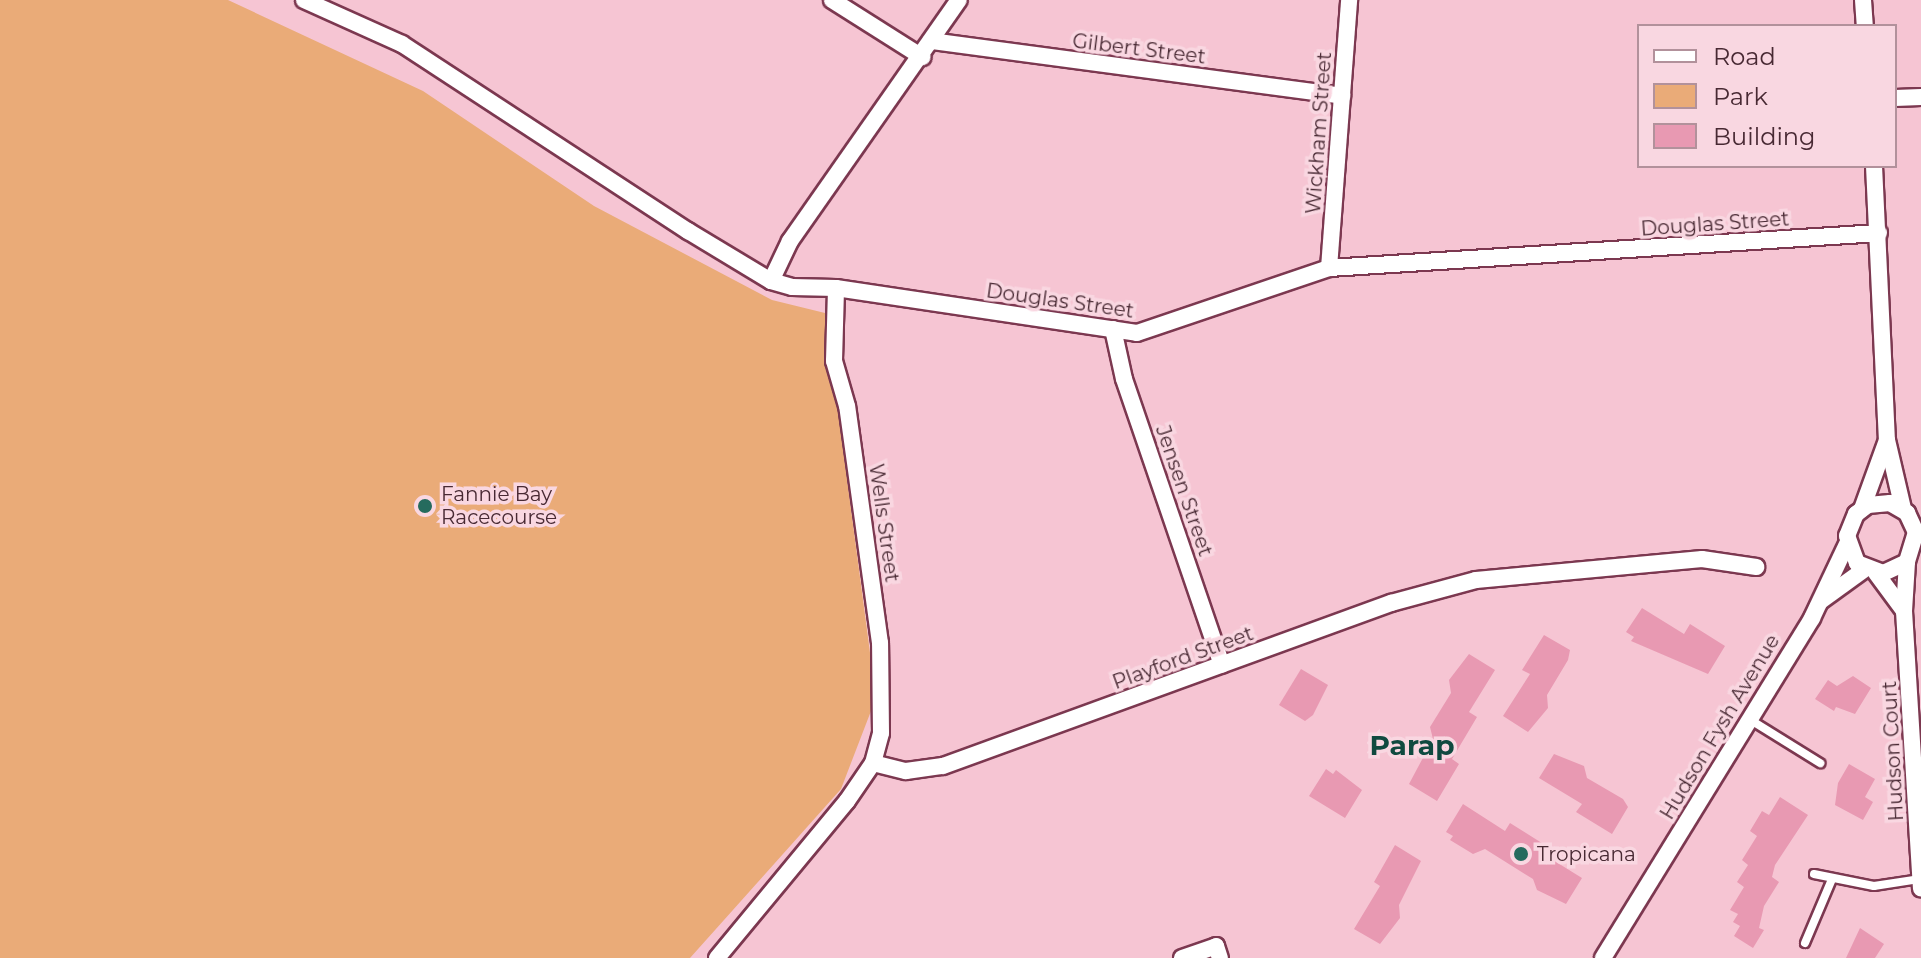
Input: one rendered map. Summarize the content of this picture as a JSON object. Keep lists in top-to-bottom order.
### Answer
{
  "streets": {
    "street": [
      "Gilbert Street",
      "Wickham Street",
      "Douglas Street",
      "Jensen Street",
      "Wells Street",
      "Playford Street",
      "Hudson Fysh Avenue",
      "Hudson Court"
    ]
  },
  "crossings": [
    ["Gilbert Street", "Wickham Street"],
    ["Wickham Street", "Douglas Street"],
    ["Douglas Street", "Jensen Street"],
    ["Douglas Street", "Wells Street"],
    ["Jensen Street", "Playford Street"],
    ["Wells Street", "Playford Street"],
    ["Hudson Fysh Avenue", "Hudson Court"]
  ],
  "districts": ["Parap"],
  "places": ["Fannie Bay Racecourse", "Tropicana"],
  "legend": ["Road", "Park", "Building"]
}
